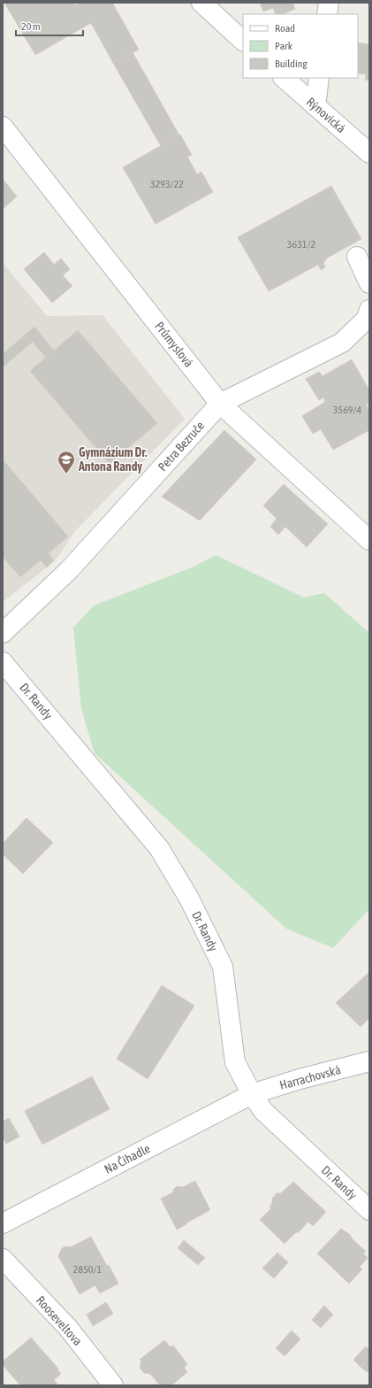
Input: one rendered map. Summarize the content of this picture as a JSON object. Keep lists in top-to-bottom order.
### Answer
{
  "streets": {
    "street": [
      "Rýnovická",
      "Průmyslová",
      "Petra Bezruče",
      "Dr. Randy",
      "Harrachovská",
      "Na Čihadle",
      "Rooseveltova"
    ]
  },
  "crossings": [
    ["Průmyslová", "Petra Bezruče"],
    ["Dr. Randy", "Harrachovská"],
    ["Dr. Randy", "Na Čihadle"],
    ["Harrachovská", "Na Čihadle"]
  ],
  "places": {
    "school or university": ["Gymnázium Dr. Antona Randy"]
  },
  "house_numbers": [
    "3293/22",
    "3631/2",
    "3569/4",
    "2850/1"
  ],
  "legend": ["Road", "Park", "Building"],
  "scale_bar": "20 m"
}
